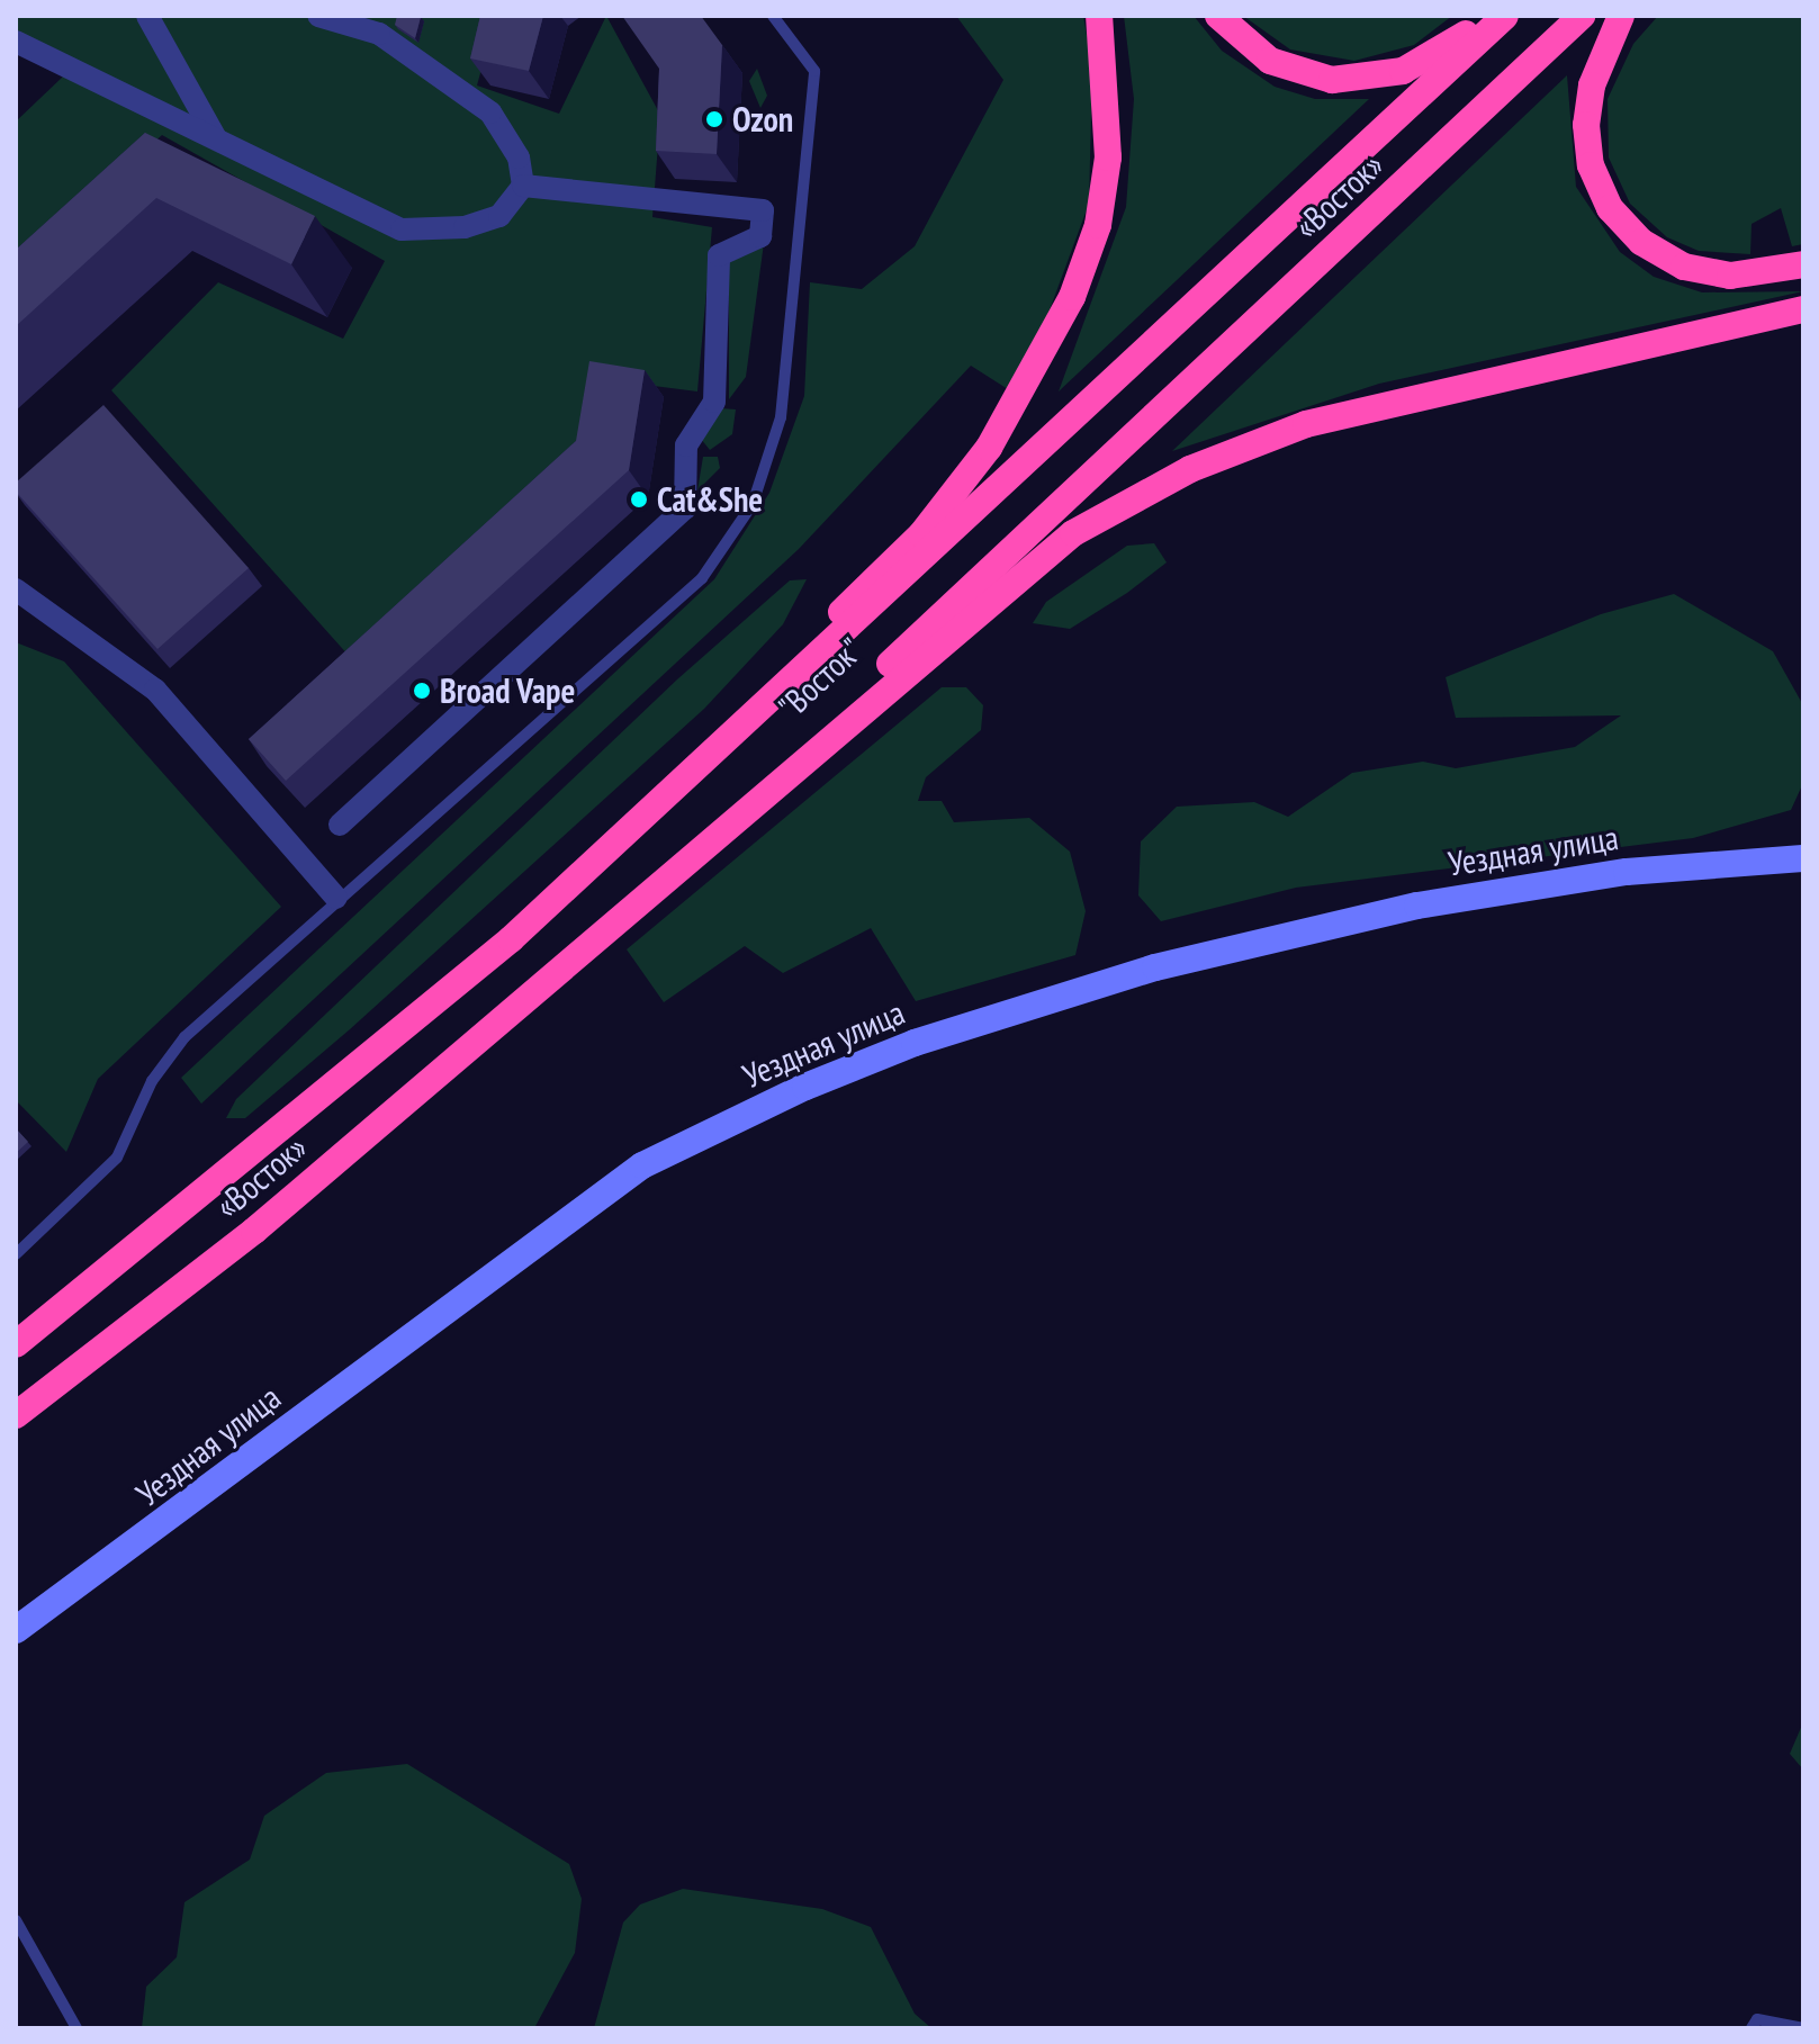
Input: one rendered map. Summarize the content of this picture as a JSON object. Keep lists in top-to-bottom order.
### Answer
{
  "streets": {
    "highway": ["«Восток»", "\"Восток\""],
    "street": ["Уездная улица"]
  },
  "crossings": [
    ["«Восток»", "\"Восток\""]
  ],
  "places": ["Ozon", "Cat&She", "Broad Vape"]
}
